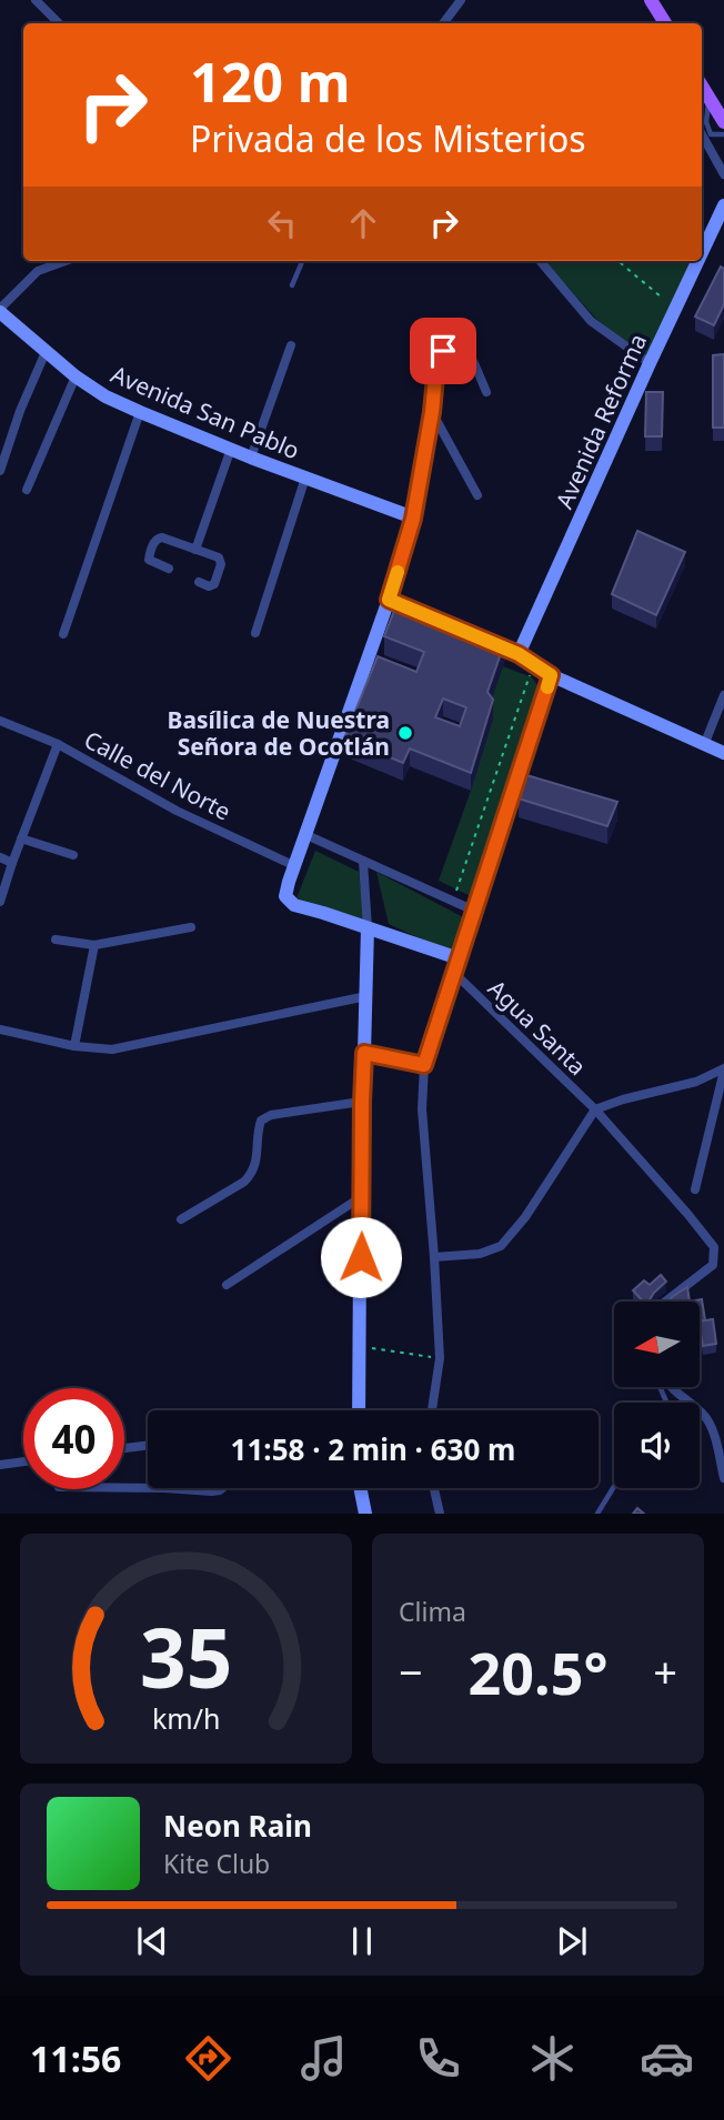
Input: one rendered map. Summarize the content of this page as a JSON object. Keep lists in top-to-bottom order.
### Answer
{
  "streets": {
    "street": [
      "Avenida San Pablo",
      "Avenida Reforma",
      "Calle del Norte",
      "Agua Santa"
    ]
  },
  "places": ["Basílica de Nuestra Señora de Ocotlán"],
  "north": "left",
  "page": {
    "turn": ["120 m", "Privada de los Misterios"],
    "limit": "40",
    "trip": "11:58 · 2 min · 630 m",
    "tile": "Clima",
    "heat": ["−", "20.5°", "+"],
    "song": ["Neon Rain", "Kite Club"],
    "tabs": "11:56",
    "gauge": ["35", "km/h"]
  }
}
